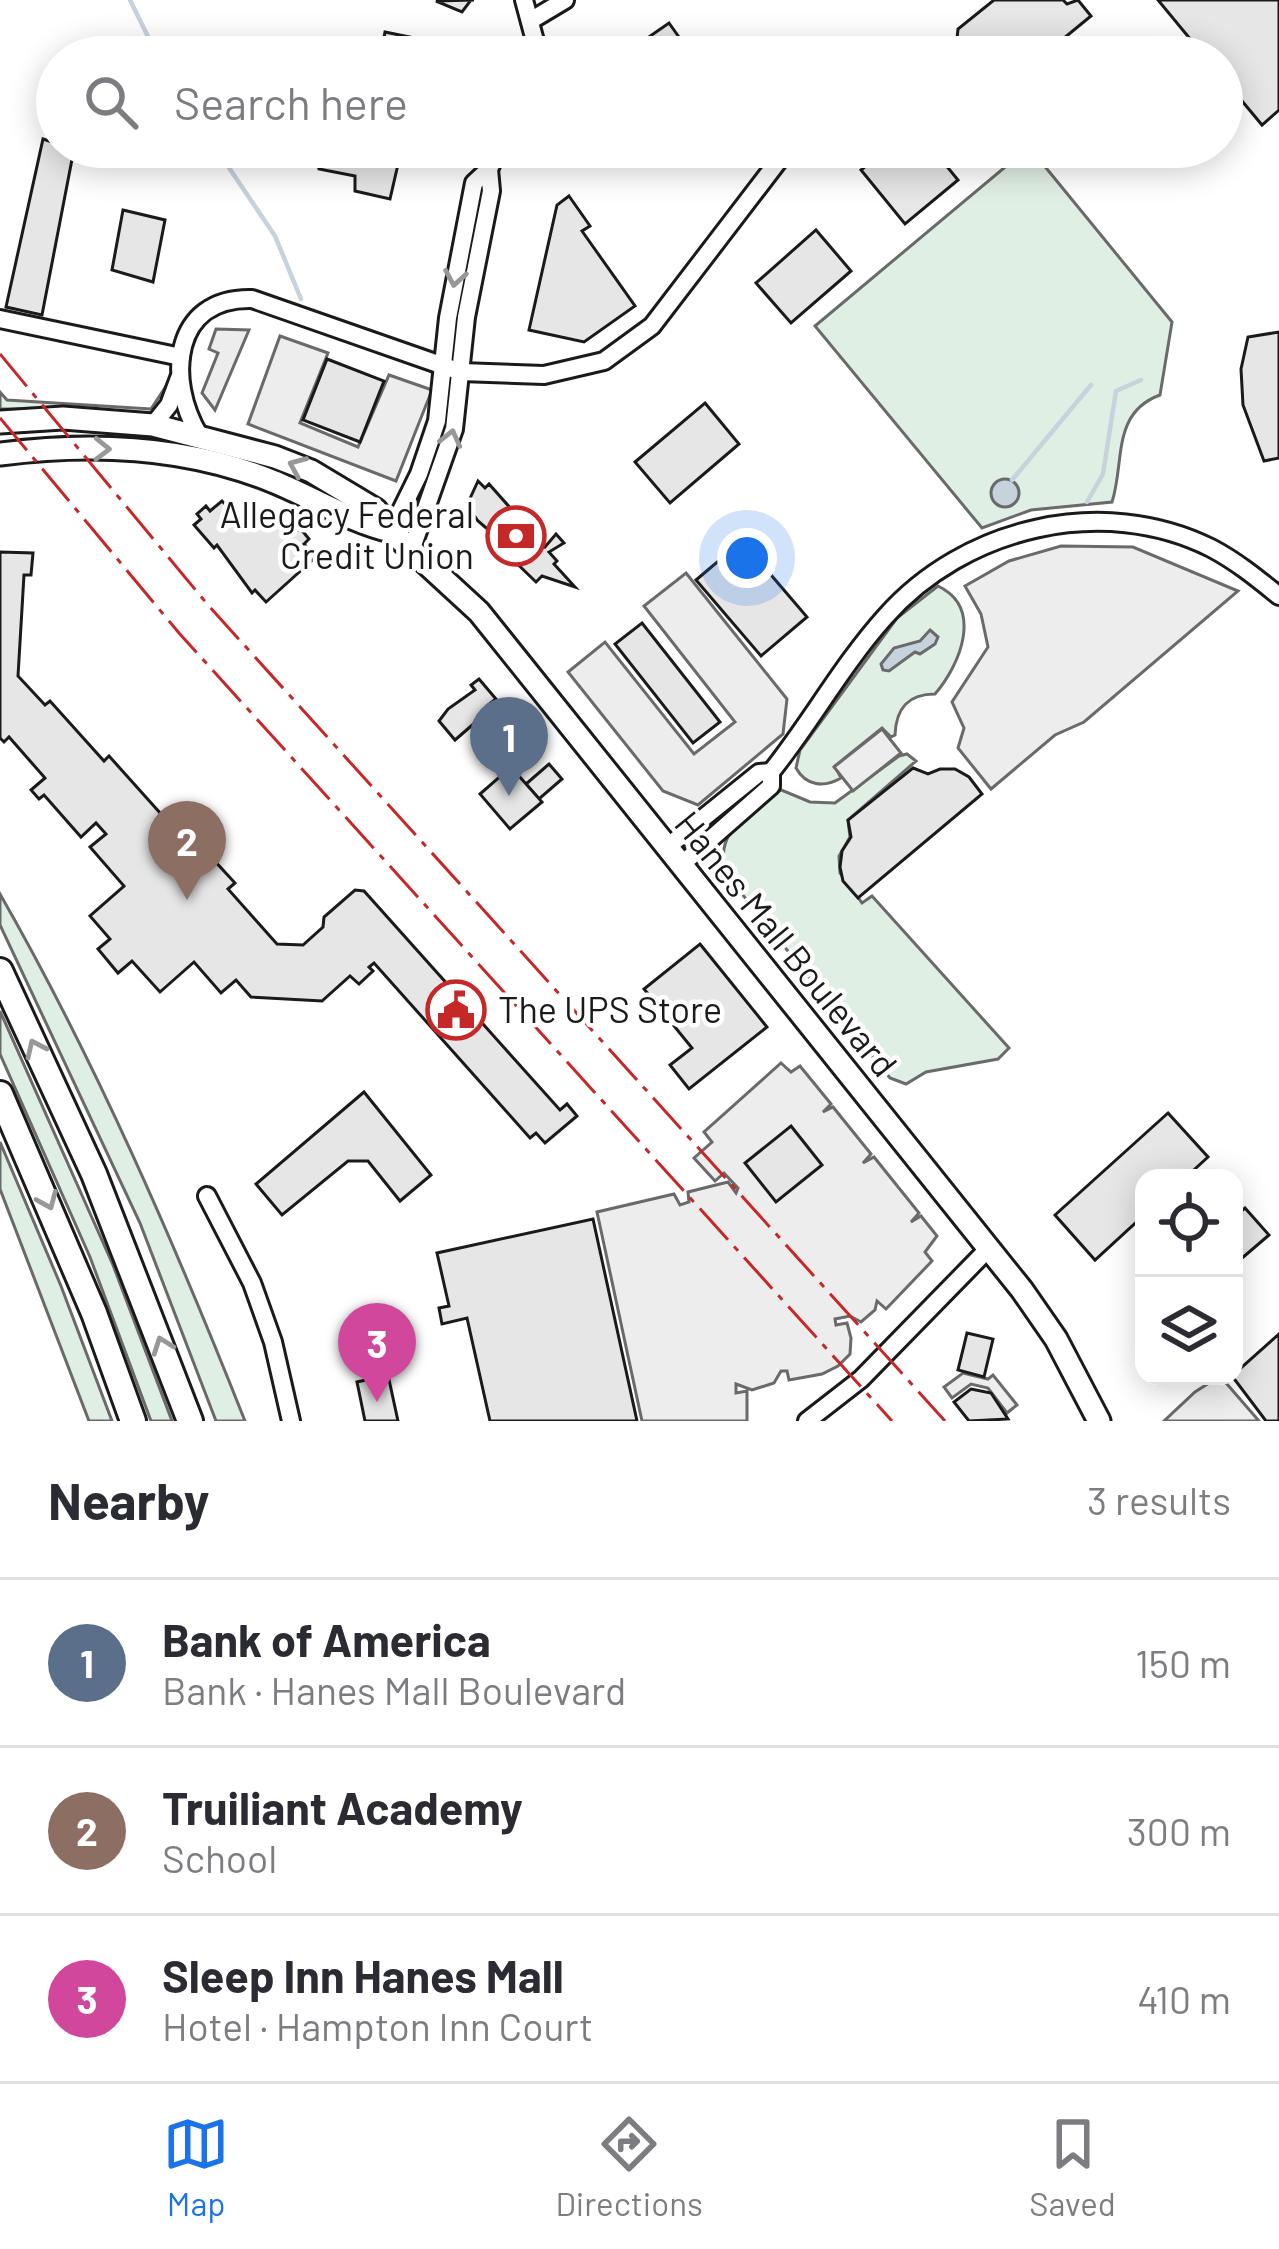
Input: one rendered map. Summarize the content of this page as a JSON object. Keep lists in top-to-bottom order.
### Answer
{
  "streets": {
    "main road": ["Hanes Mall Boulevard"]
  },
  "places": {
    "bank": ["Allegacy Federal Credit Union"],
    "public building": ["The UPS Store"]
  },
  "page": {
    "search": "Search here",
    "pins": ["1", "2", "3"],
    "heading": ["Nearby", "3 results"],
    "list": [
      {
        "mark": "1",
        "name": "Bank of America",
        "note": "Bank · Hanes Mall Boulevard",
        "value": "150 m"
      },
      {
        "mark": "2",
        "name": "Truiliant Academy",
        "note": "School",
        "value": "300 m"
      },
      {
        "mark": "3",
        "name": "Sleep Inn Hanes Mall",
        "note": "Hotel · Hampton Inn Court",
        "value": "410 m"
      }
    ],
    "nav": ["Map", "Directions", "Saved"]
  }
}
